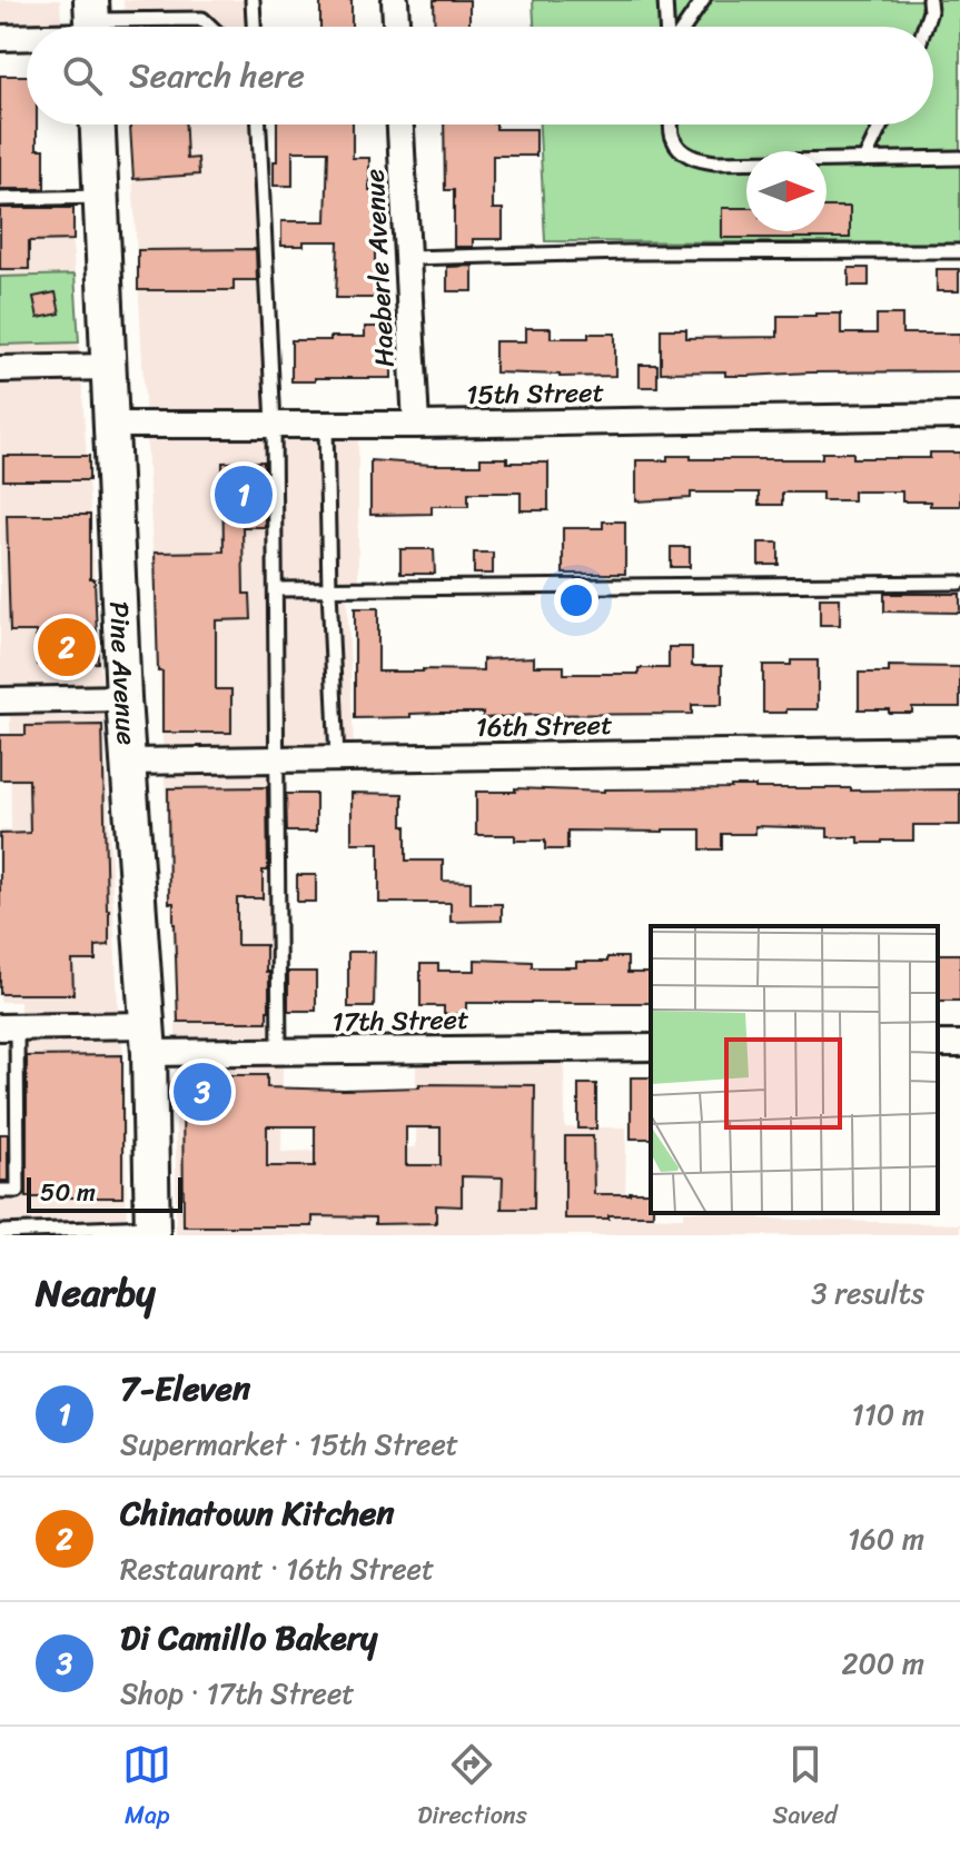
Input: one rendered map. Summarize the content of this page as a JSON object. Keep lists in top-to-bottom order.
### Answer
{
  "streets": {
    "main road": ["Pine Avenue"],
    "street": [
      "Haeberle Avenue",
      "15th Street",
      "16th Street",
      "17th Street"
    ]
  },
  "crossings": [
    ["Haeberle Avenue", "15th Street"],
    ["15th Street", "Pine Avenue"],
    ["Pine Avenue", "16th Street"],
    ["Pine Avenue", "17th Street"]
  ],
  "scale_bar": "50 m",
  "north": "right",
  "page": {
    "search": "Search here",
    "pins": ["1", "2", "3"],
    "scale": "50 m",
    "heading": ["Nearby", "3 results"],
    "list": [
      {
        "mark": "1",
        "name": "7-Eleven",
        "note": "Supermarket · 15th Street",
        "value": "110 m"
      },
      {
        "mark": "2",
        "name": "Chinatown Kitchen",
        "note": "Restaurant · 16th Street",
        "value": "160 m"
      },
      {
        "mark": "3",
        "name": "Di Camillo Bakery",
        "note": "Shop · 17th Street",
        "value": "200 m"
      }
    ],
    "nav": ["Map", "Directions", "Saved"]
  }
}
